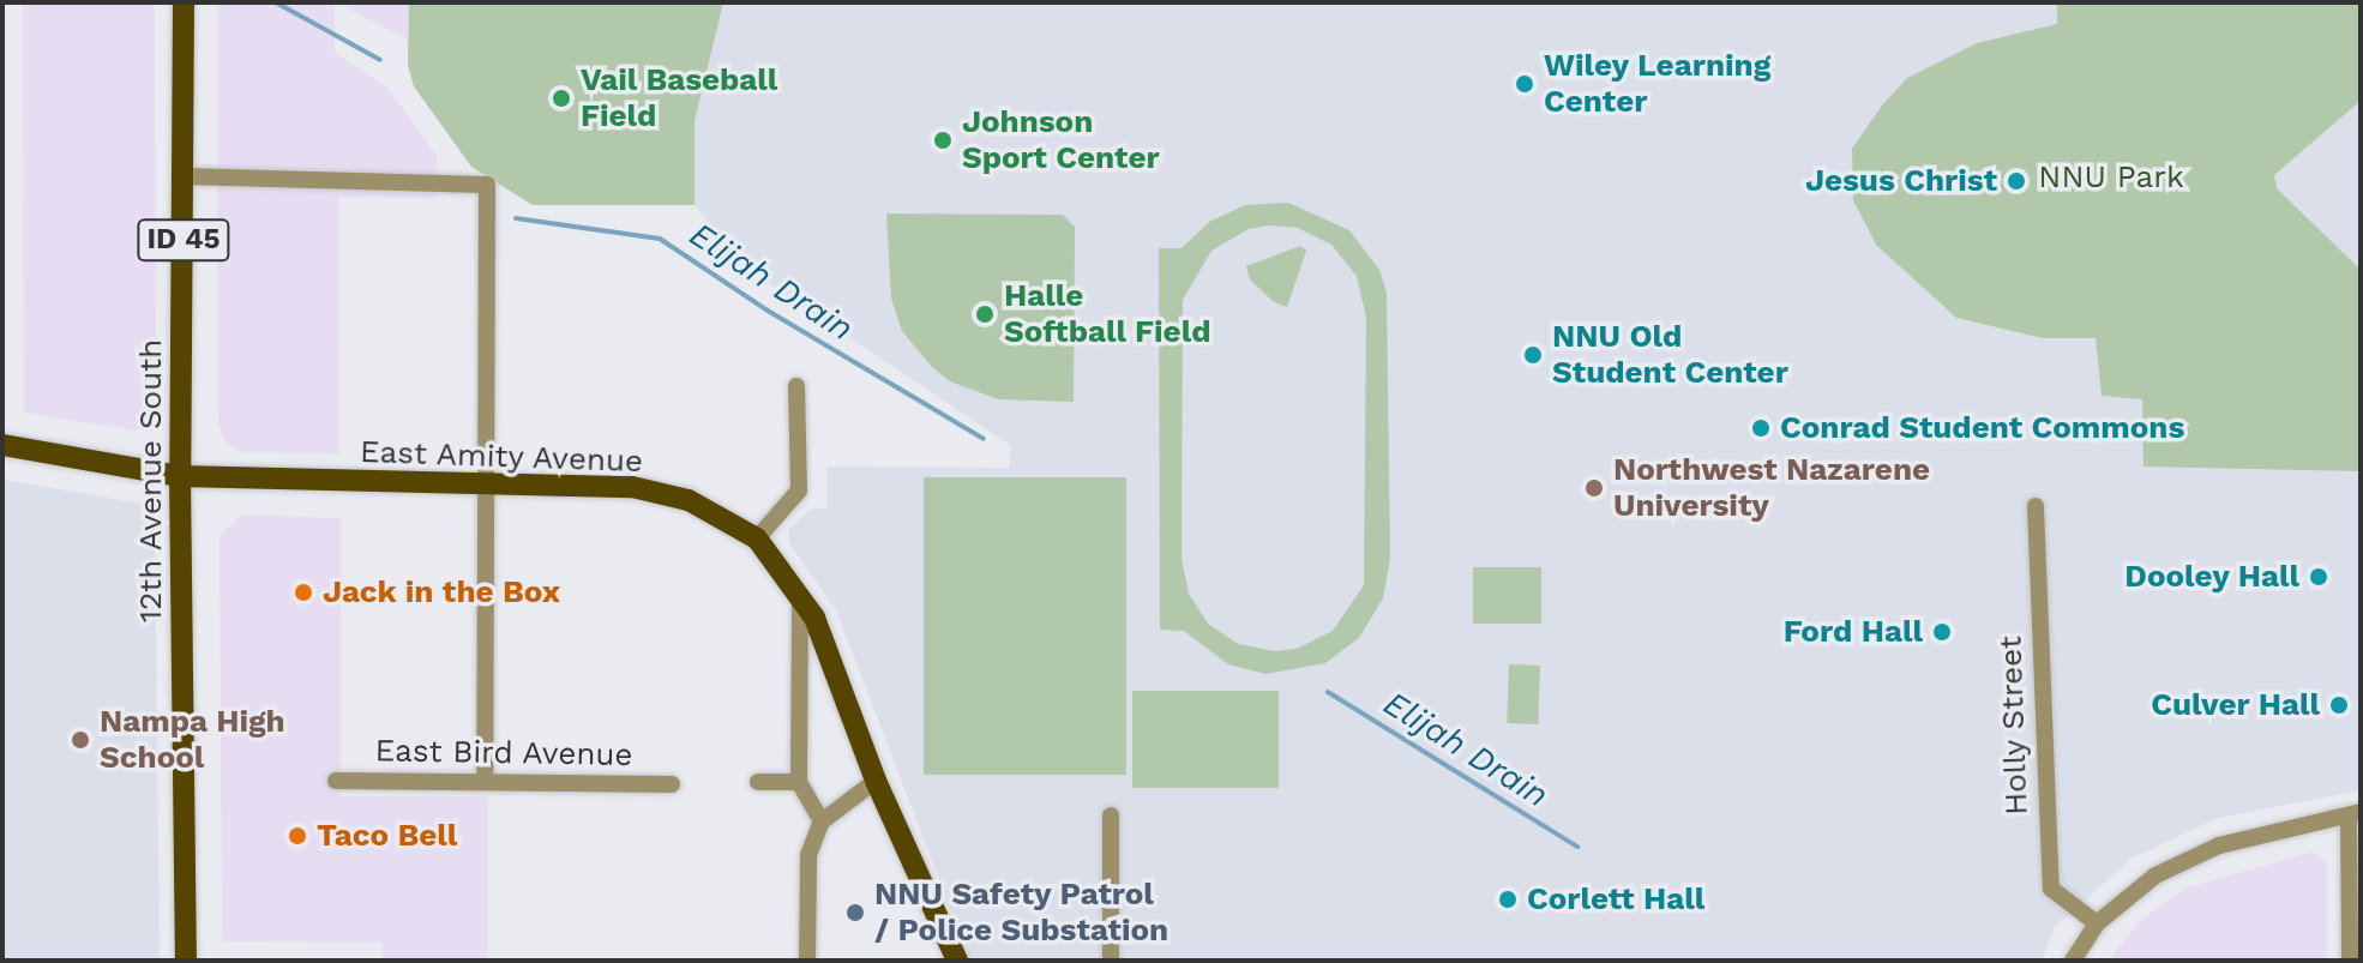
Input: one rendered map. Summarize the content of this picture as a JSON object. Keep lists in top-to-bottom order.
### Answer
{
  "streets": {
    "main road": ["ID 45", "East Amity Avenue", "12th Avenue South"],
    "street": ["Holly Street", "East Bird Avenue"]
  },
  "crossings": [
    ["East Amity Avenue", "12th Avenue South"]
  ],
  "water": ["Elijah Drain"],
  "parks": ["NNU Park"],
  "places": [
    "Wiley Learning Center",
    "Vail Baseball Field",
    "Johnson Sport Center",
    "Jesus Christ",
    "Halle Softball Field",
    "NNU Old Student Center",
    "Conrad Student Commons",
    "Northwest Nazarene University",
    "Dooley Hall",
    "Jack in the Box",
    "Ford Hall",
    "Culver Hall",
    "Nampa High School",
    "Taco Bell",
    "Corlett Hall",
    "NNU Safety Patrol / Police Substation"
  ]
}
